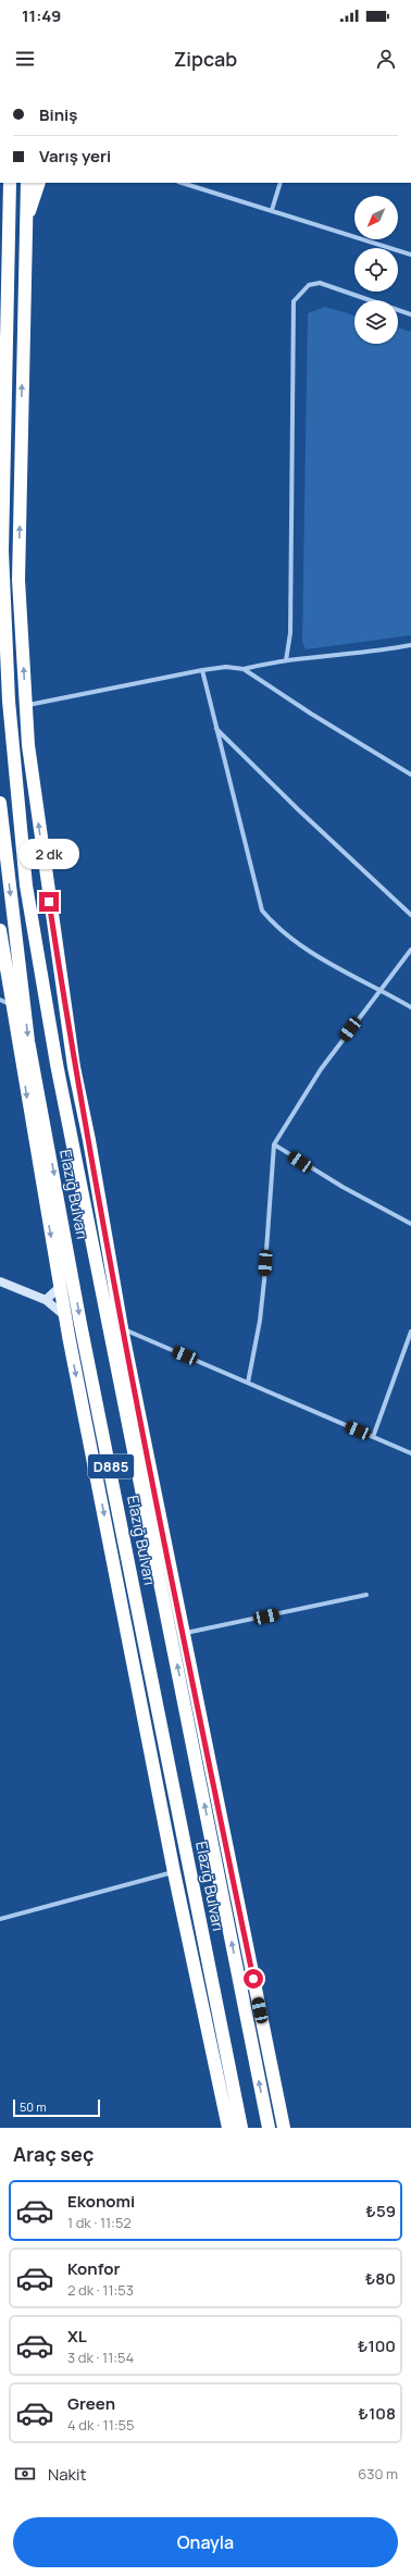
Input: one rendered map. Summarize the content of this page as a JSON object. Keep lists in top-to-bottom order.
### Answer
{
  "streets": {
    "highway": ["Elazığ Bulvarı", "D885"]
  },
  "scale_bar": "50 m",
  "north": "bottom left",
  "page": {
    "status": "11:49",
    "header": "Zipcab",
    "banner": ["Biniş", "Varış yeri"],
    "bubble": "2 dk",
    "scale": "50 m",
    "heading": "Araç seç",
    "list": [
      {
        "name": "Ekonomi",
        "note": "1 dk · 11:52",
        "value": "₺59"
      },
      {
        "name": "Konfor",
        "note": "2 dk · 11:53",
        "value": "₺80"
      },
      {
        "name": "XL",
        "note": "3 dk · 11:54",
        "value": "₺100"
      },
      {
        "name": "Green",
        "note": "4 dk · 11:55",
        "value": "₺108"
      }
    ],
    "pay": ["Nakit", "630 m"],
    "buttons": "Onayla"
  }
}
